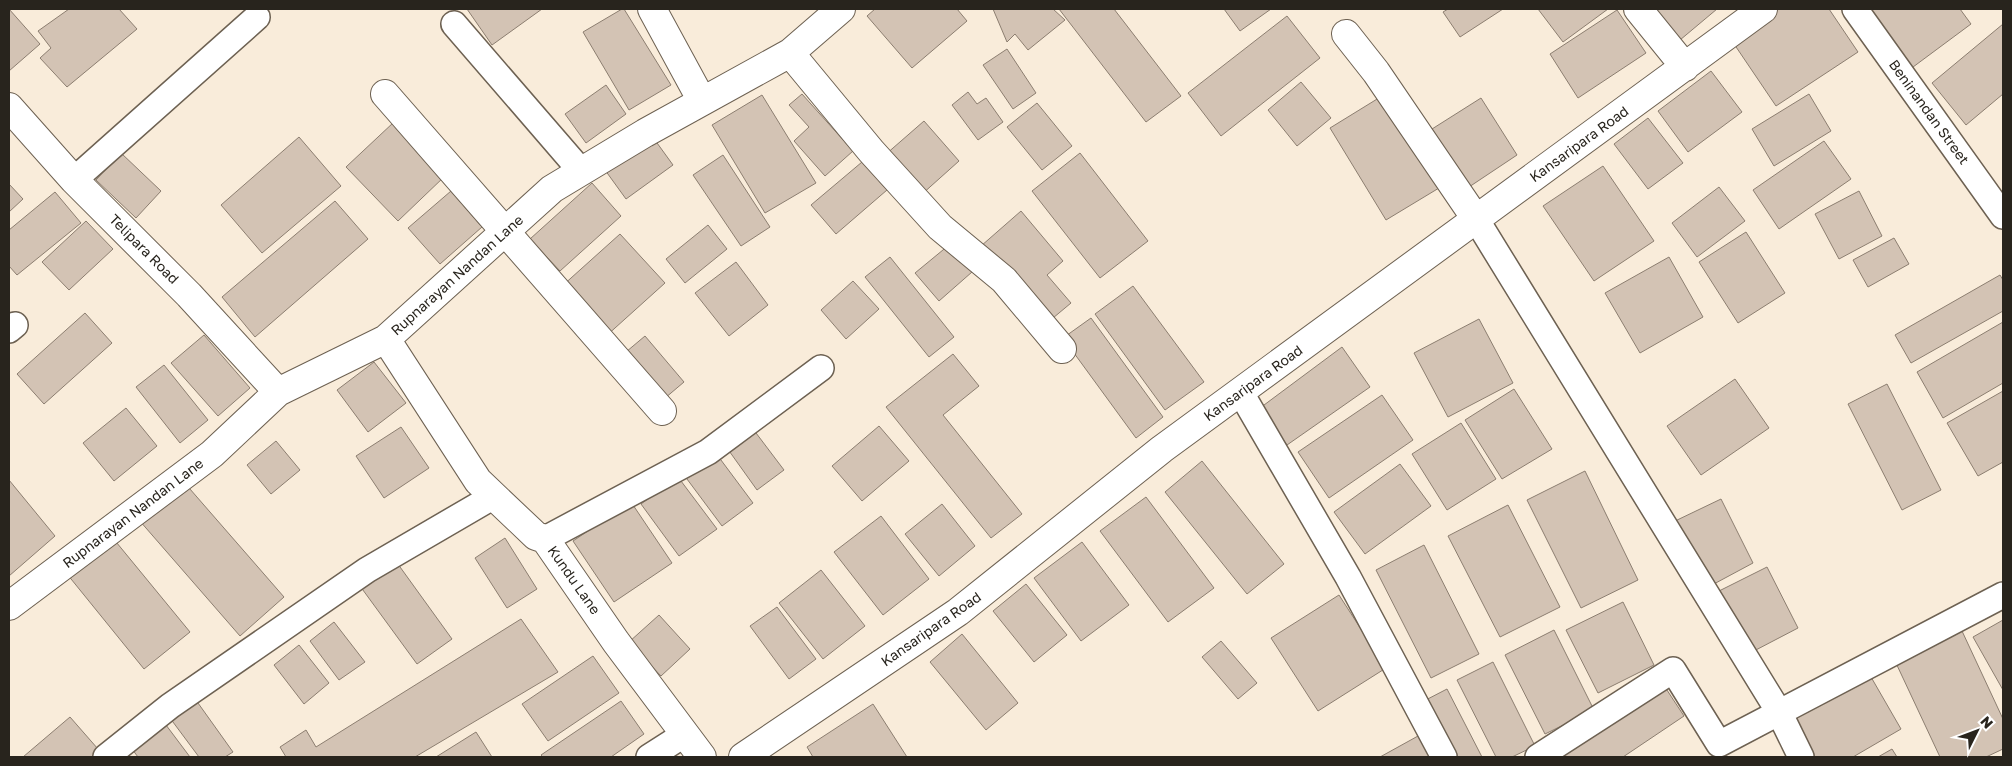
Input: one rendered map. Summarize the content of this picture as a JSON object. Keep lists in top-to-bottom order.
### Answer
{
  "streets": {
    "street": [
      "Kansaripara Road",
      "Telipara Road",
      "Rupnarayan Nandan Lane",
      "Kundu Lane"
    ],
    "lane": ["Beninandan Street"]
  },
  "crossings": [
    ["Telipara Road", "Rupnarayan Nandan Lane"],
    ["Rupnarayan Nandan Lane", "Kundu Lane"]
  ],
  "north": "top right"
}
